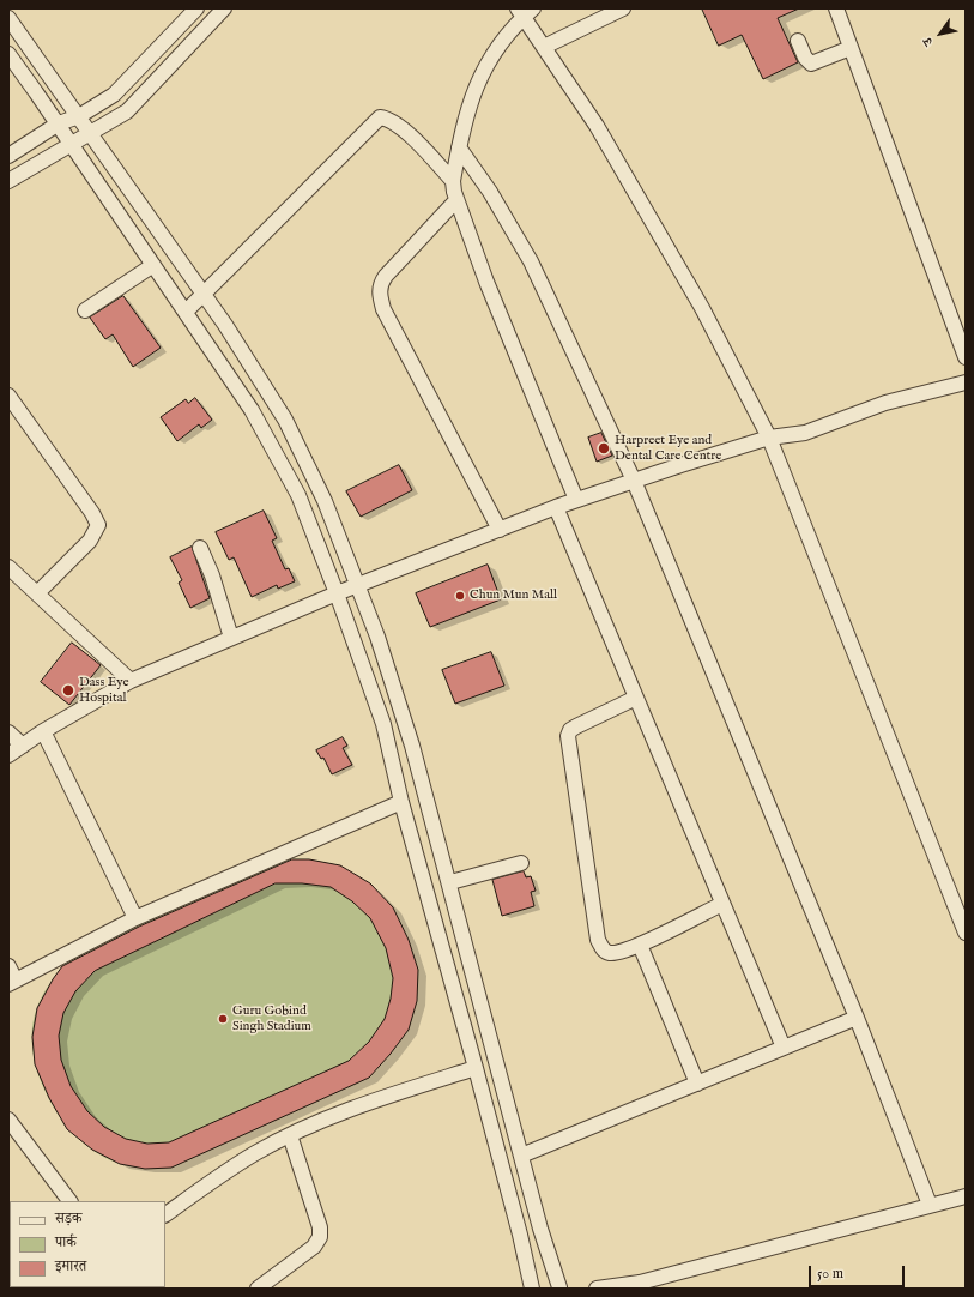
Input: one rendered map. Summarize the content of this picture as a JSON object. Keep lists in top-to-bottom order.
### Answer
{
  "places": [
    "Harpreet Eye and Dental Care Centre",
    "Chun Mun Mall",
    "Dass Eye Hospital",
    "Guru Gobind Singh Stadium"
  ],
  "legend": ["सड़क", "पार्क", "इमारत"],
  "scale_bar": "50 m",
  "north": "bottom left"
}
